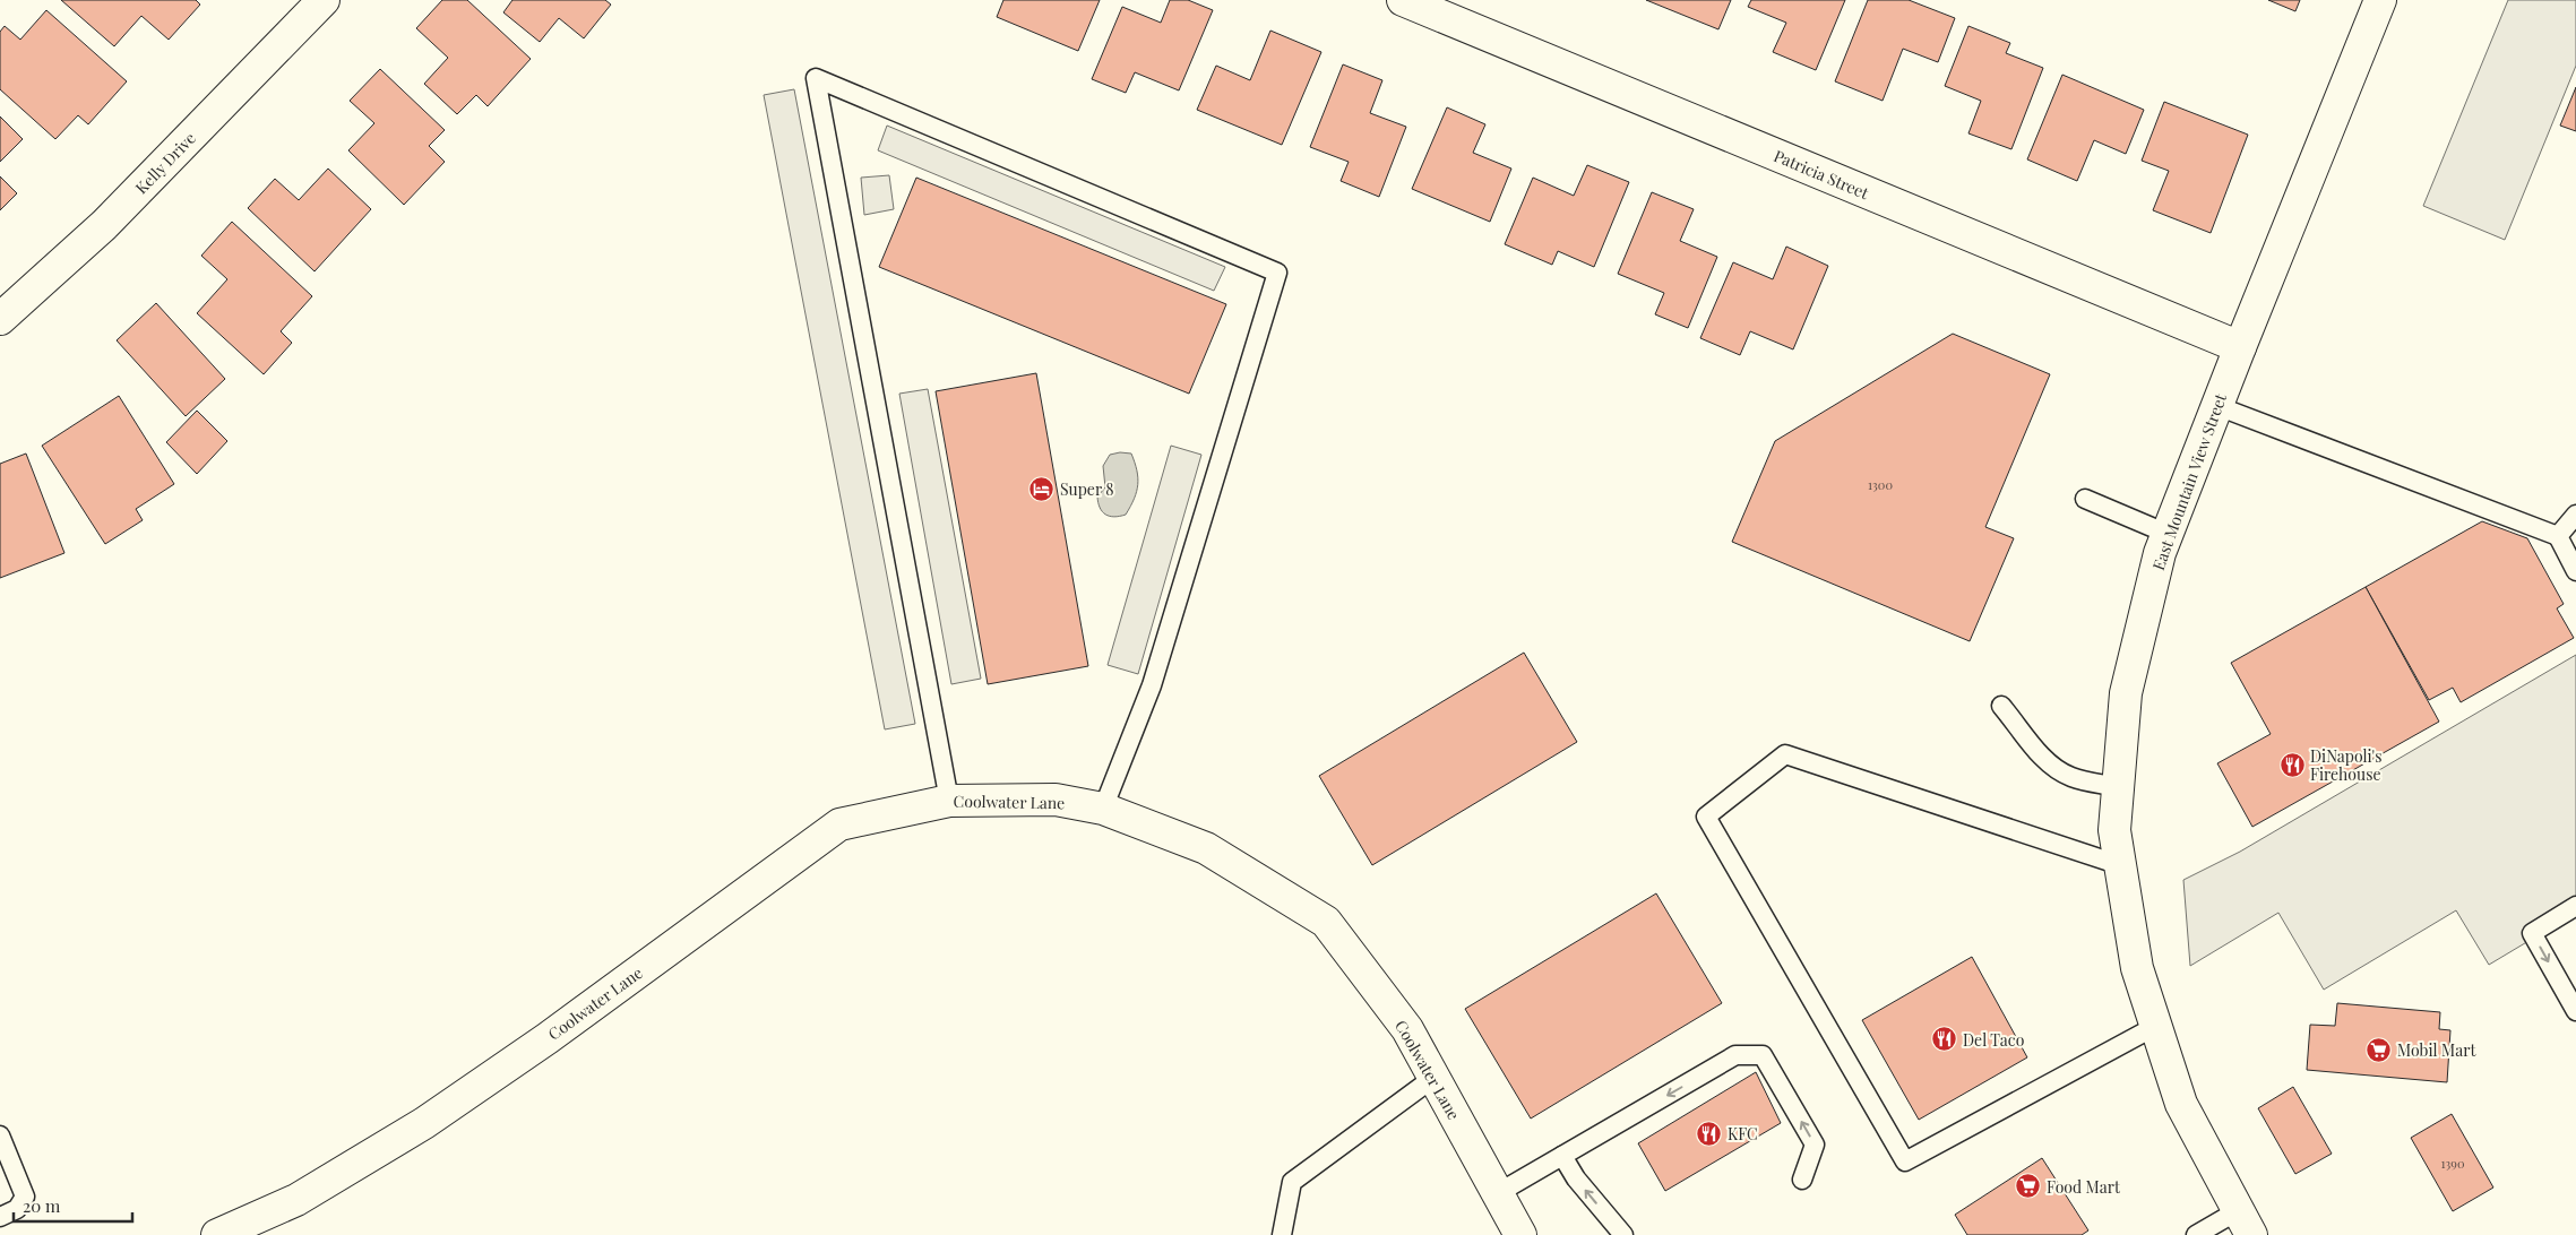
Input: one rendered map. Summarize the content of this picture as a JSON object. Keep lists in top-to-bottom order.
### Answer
{
  "streets": {
    "street": [
      "Kelly Drive",
      "Patricia Street",
      "East Mountain View Street",
      "Coolwater Lane"
    ]
  },
  "crossings": [
    ["Patricia Street", "East Mountain View Street"]
  ],
  "places": {
    "hotel": ["Super 8"],
    "restaurant": ["DiNapoli's Firehouse", "Del Taco", "KFC"],
    "supermarket": ["Mobil Mart", "Food Mart"]
  },
  "house_numbers": ["1300", "1390"],
  "scale_bar": "20 m"
}
